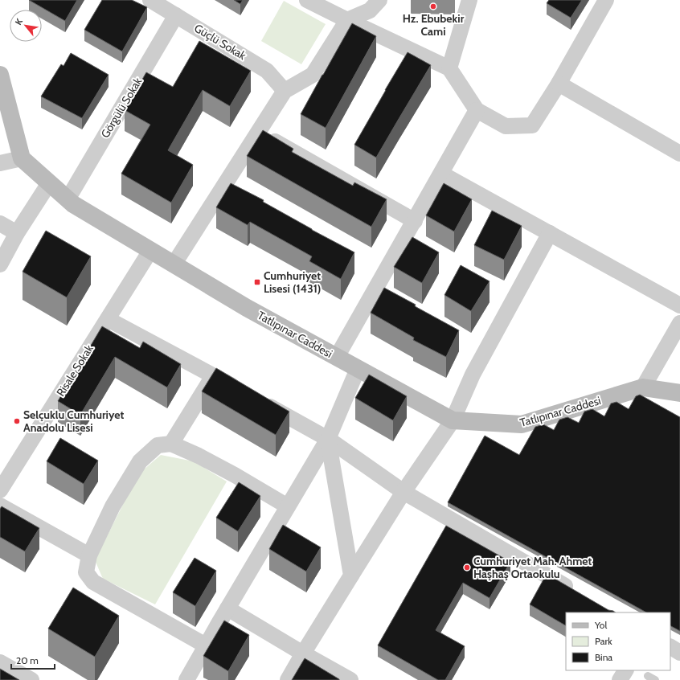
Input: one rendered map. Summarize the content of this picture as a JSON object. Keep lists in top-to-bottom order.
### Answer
{
  "streets": {
    "street": [
      "Güçlü Sokak",
      "Görgülü Sokak",
      "Tatlıpınar Caddesi",
      "Risale Sokak"
    ]
  },
  "crossings": [
    ["Güçlü Sokak", "Görgülü Sokak"],
    ["Görgülü Sokak", "Tatlıpınar Caddesi"],
    ["Tatlıpınar Caddesi", "Risale Sokak"]
  ],
  "places": {
    "other": ["Hz. Ebubekir Cami", "Selçuklu Cumhuriyet Anadolu Lisesi", "Cumhuriyet Mah. Ahmet Haşhaş Ortaokulu"],
    "transit": ["Cumhuriyet Lisesi (1431)"]
  },
  "legend": ["Yol", "Park", "Bina"],
  "scale_bar": "20 m",
  "north": "top left"
}
